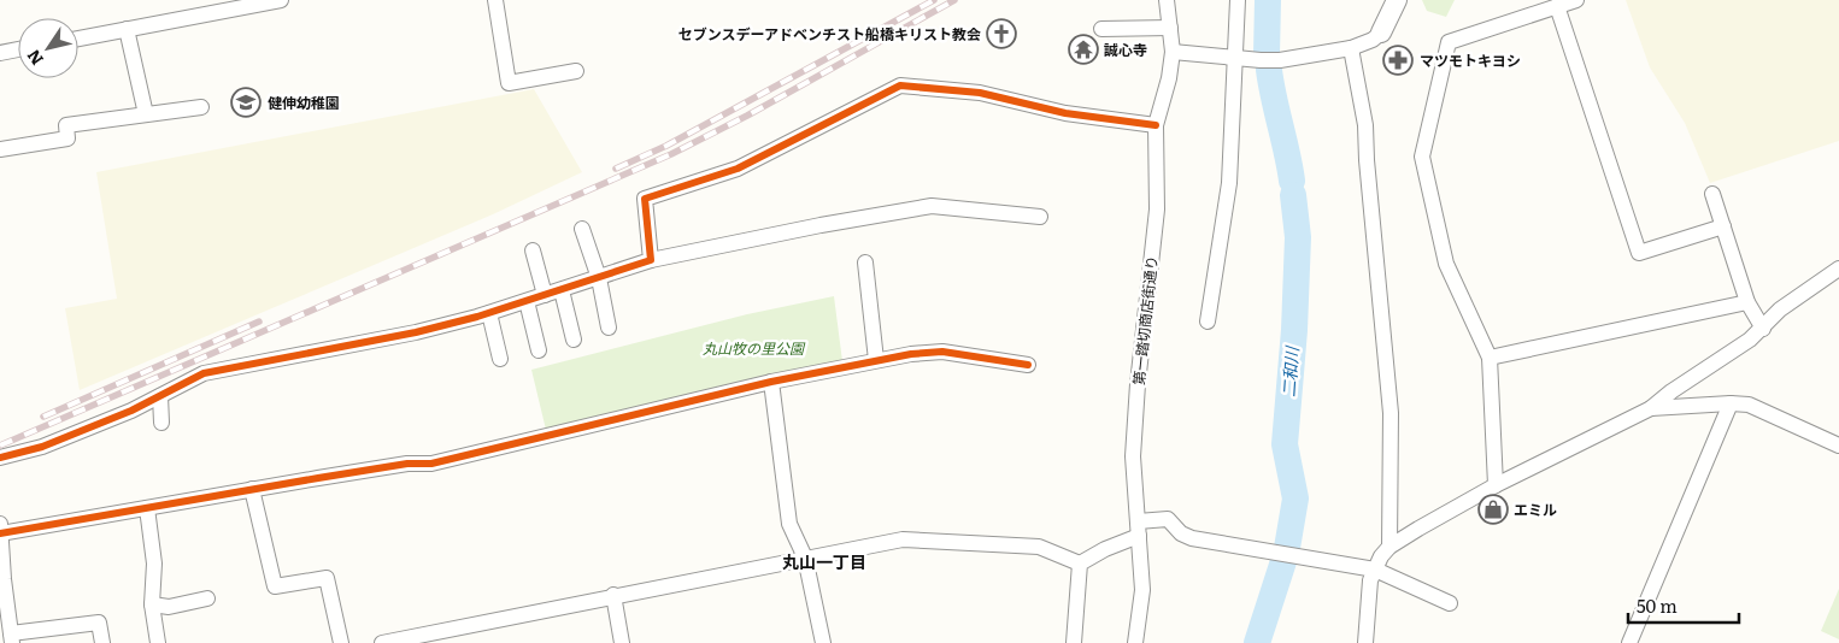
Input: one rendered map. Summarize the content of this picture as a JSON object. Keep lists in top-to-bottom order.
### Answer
{
  "streets": {
    "street": ["第一踏切商店街通り"]
  },
  "districts": ["丸山一丁目"],
  "water": ["二和川"],
  "parks": ["丸山牧の里公園"],
  "places": {
    "church": ["セブンスデーアドベンチスト船橋キリスト教会"],
    "temple": ["誠心寺"],
    "pharmacy": ["マツモトキヨシ"],
    "school or university": ["健伸幼稚園"],
    "shop": ["エミル"]
  },
  "scale_bar": "50 m",
  "north": "bottom left"
}
